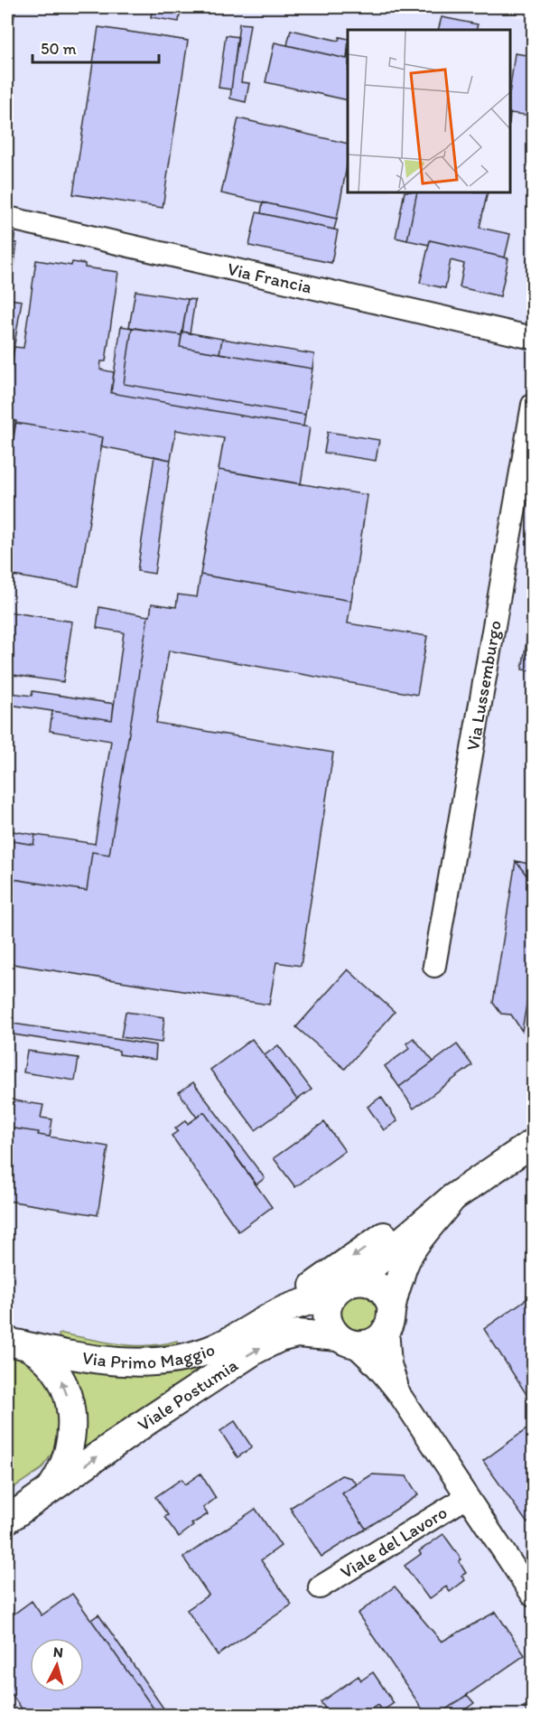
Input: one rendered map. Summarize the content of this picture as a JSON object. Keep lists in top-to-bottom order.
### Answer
{
  "streets": {
    "main road": ["Via Primo Maggio", "Viale Postumia"],
    "street": ["Via Francia", "Via Lussemburgo", "Viale del Lavoro"]
  },
  "crossings": [
    ["Via Primo Maggio", "Viale Postumia"],
    ["Viale Postumia", "Viale del Lavoro"]
  ],
  "scale_bar": "50 m",
  "north": "top"
}
